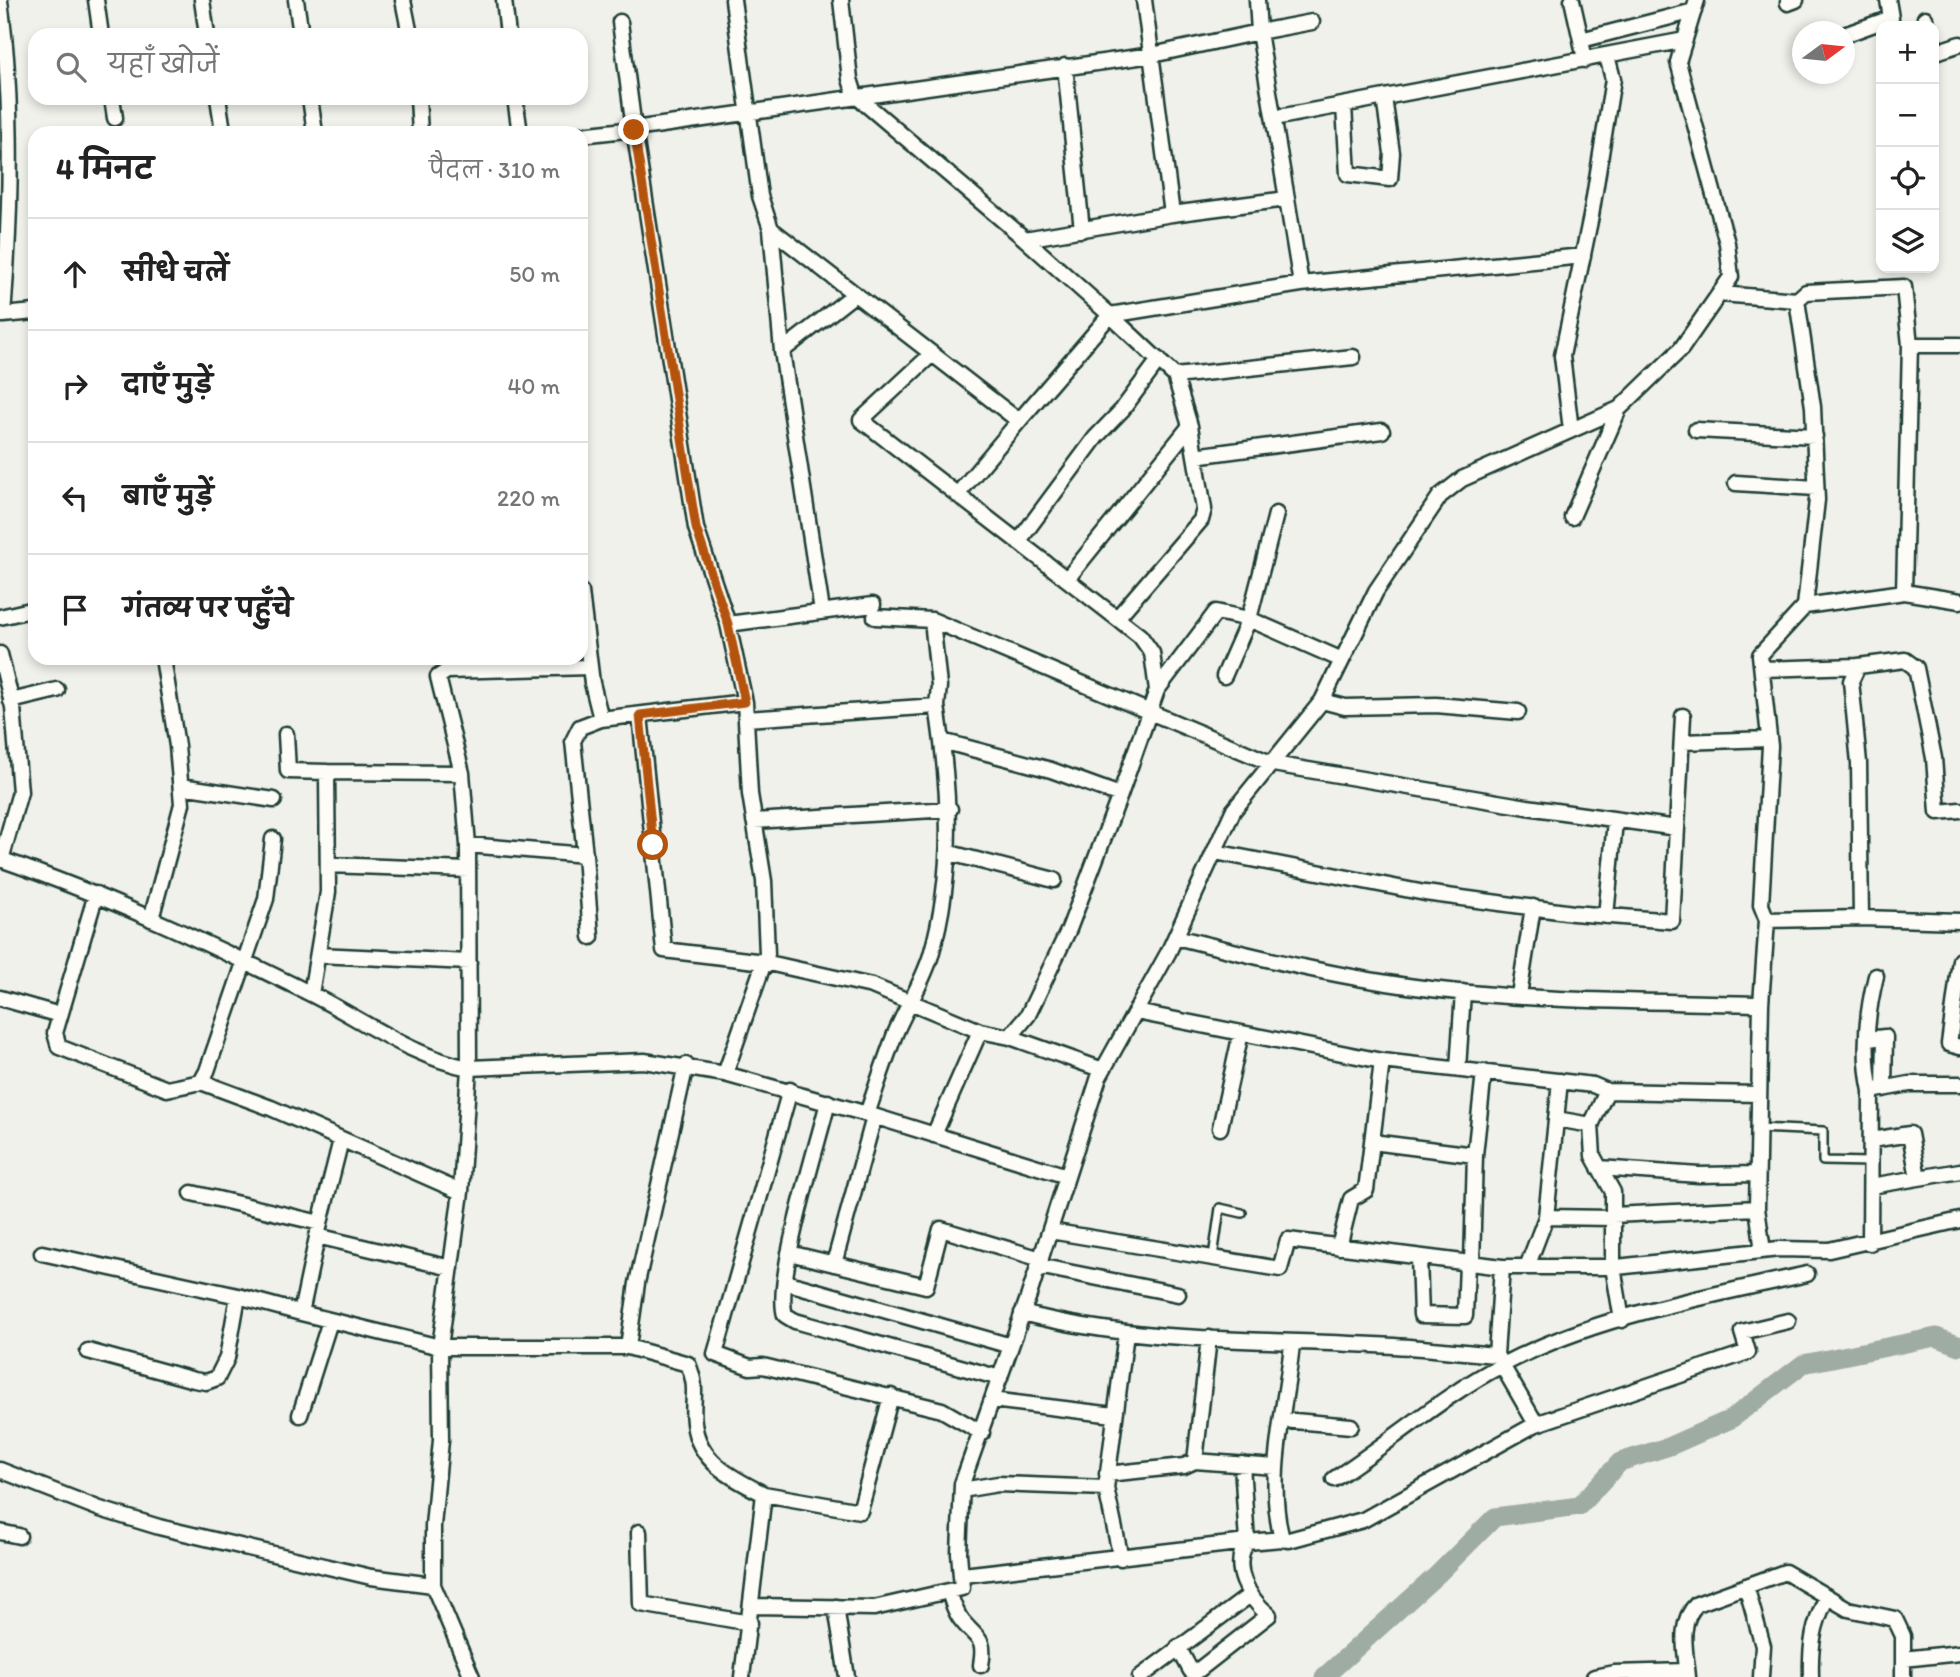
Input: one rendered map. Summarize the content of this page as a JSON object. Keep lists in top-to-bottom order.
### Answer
{
  "north": "right",
  "page": {
    "map_buttons": ["+", "−"],
    "search": "यहाँ खोजें",
    "heading": ["4 मिनट", "पैदल · 310 m"],
    "list": [
      ["सीधे चलें", "50 m"],
      ["दाएँ मुड़ें", "40 m"],
      ["बाएँ मुड़ें", "220 m"],
      "गंतव्य पर पहुँचे"
    ]
  }
}
